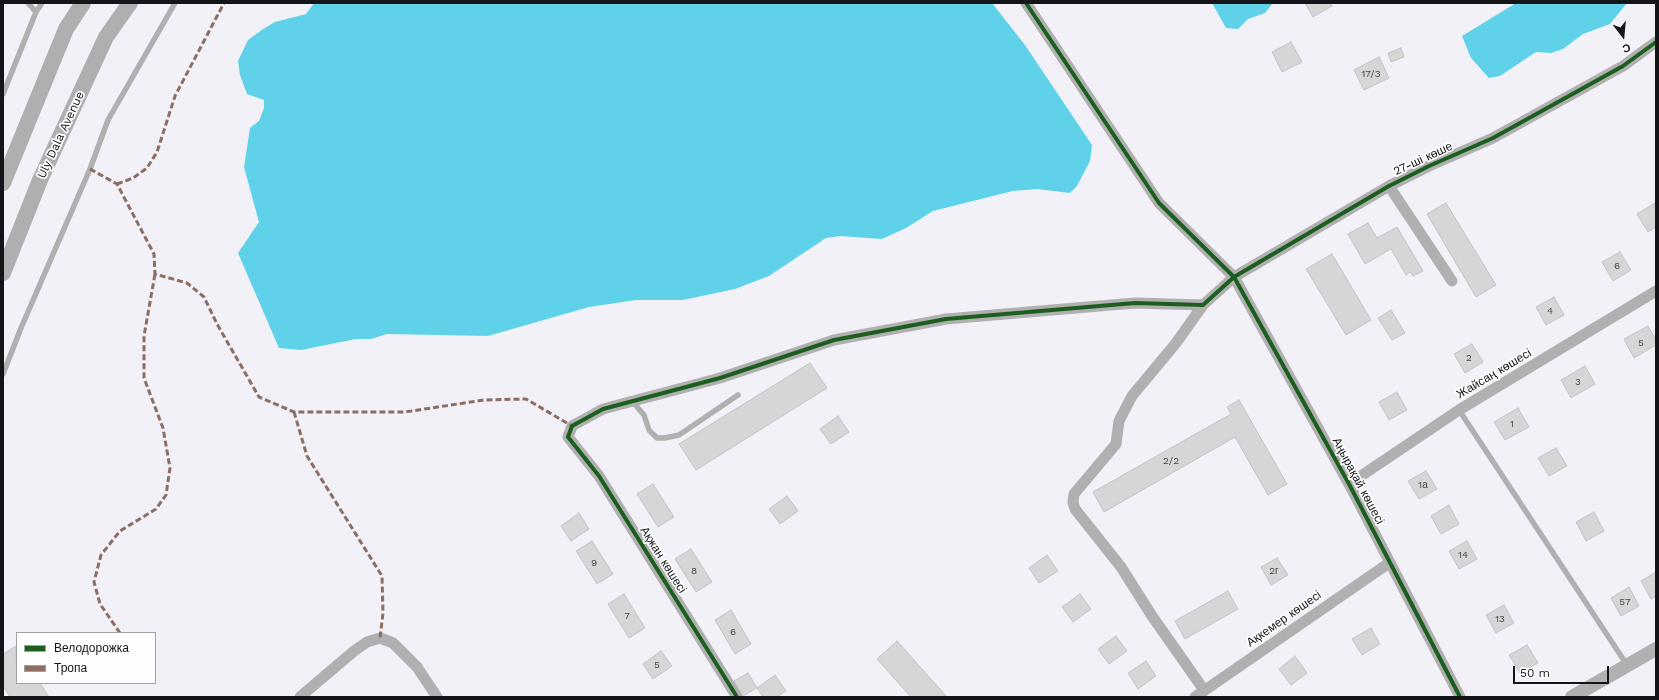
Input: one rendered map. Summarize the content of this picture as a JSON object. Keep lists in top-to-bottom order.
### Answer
{
  "streets": {
    "main road": ["Uly Dala Avenue"],
    "street": [
      "27-ші көше",
      "Жайсаң көшесі",
      "Аңырақай көшесі",
      "Ақжан көшесі",
      "Ақкемер көшесі"
    ]
  },
  "crossings": [
    ["27-ші көше", "Аңырақай көшесі"],
    ["27-ші көше", "Ақкемер көшесі"],
    ["Жайсаң көшесі", "Аңырақай көшесі"],
    ["Аңырақай көшесі", "Ақкемер көшесі"]
  ],
  "house_numbers": [
    "17/3",
    "6",
    "4",
    "5",
    "2",
    "3",
    "1",
    "2/2",
    "1а",
    "14",
    "9",
    "8",
    "2г",
    "57",
    "7",
    "13",
    "6",
    "5"
  ],
  "legend": ["Велодорожка", "Тропа"],
  "scale_bar": "50 m",
  "north": "bottom"
}
